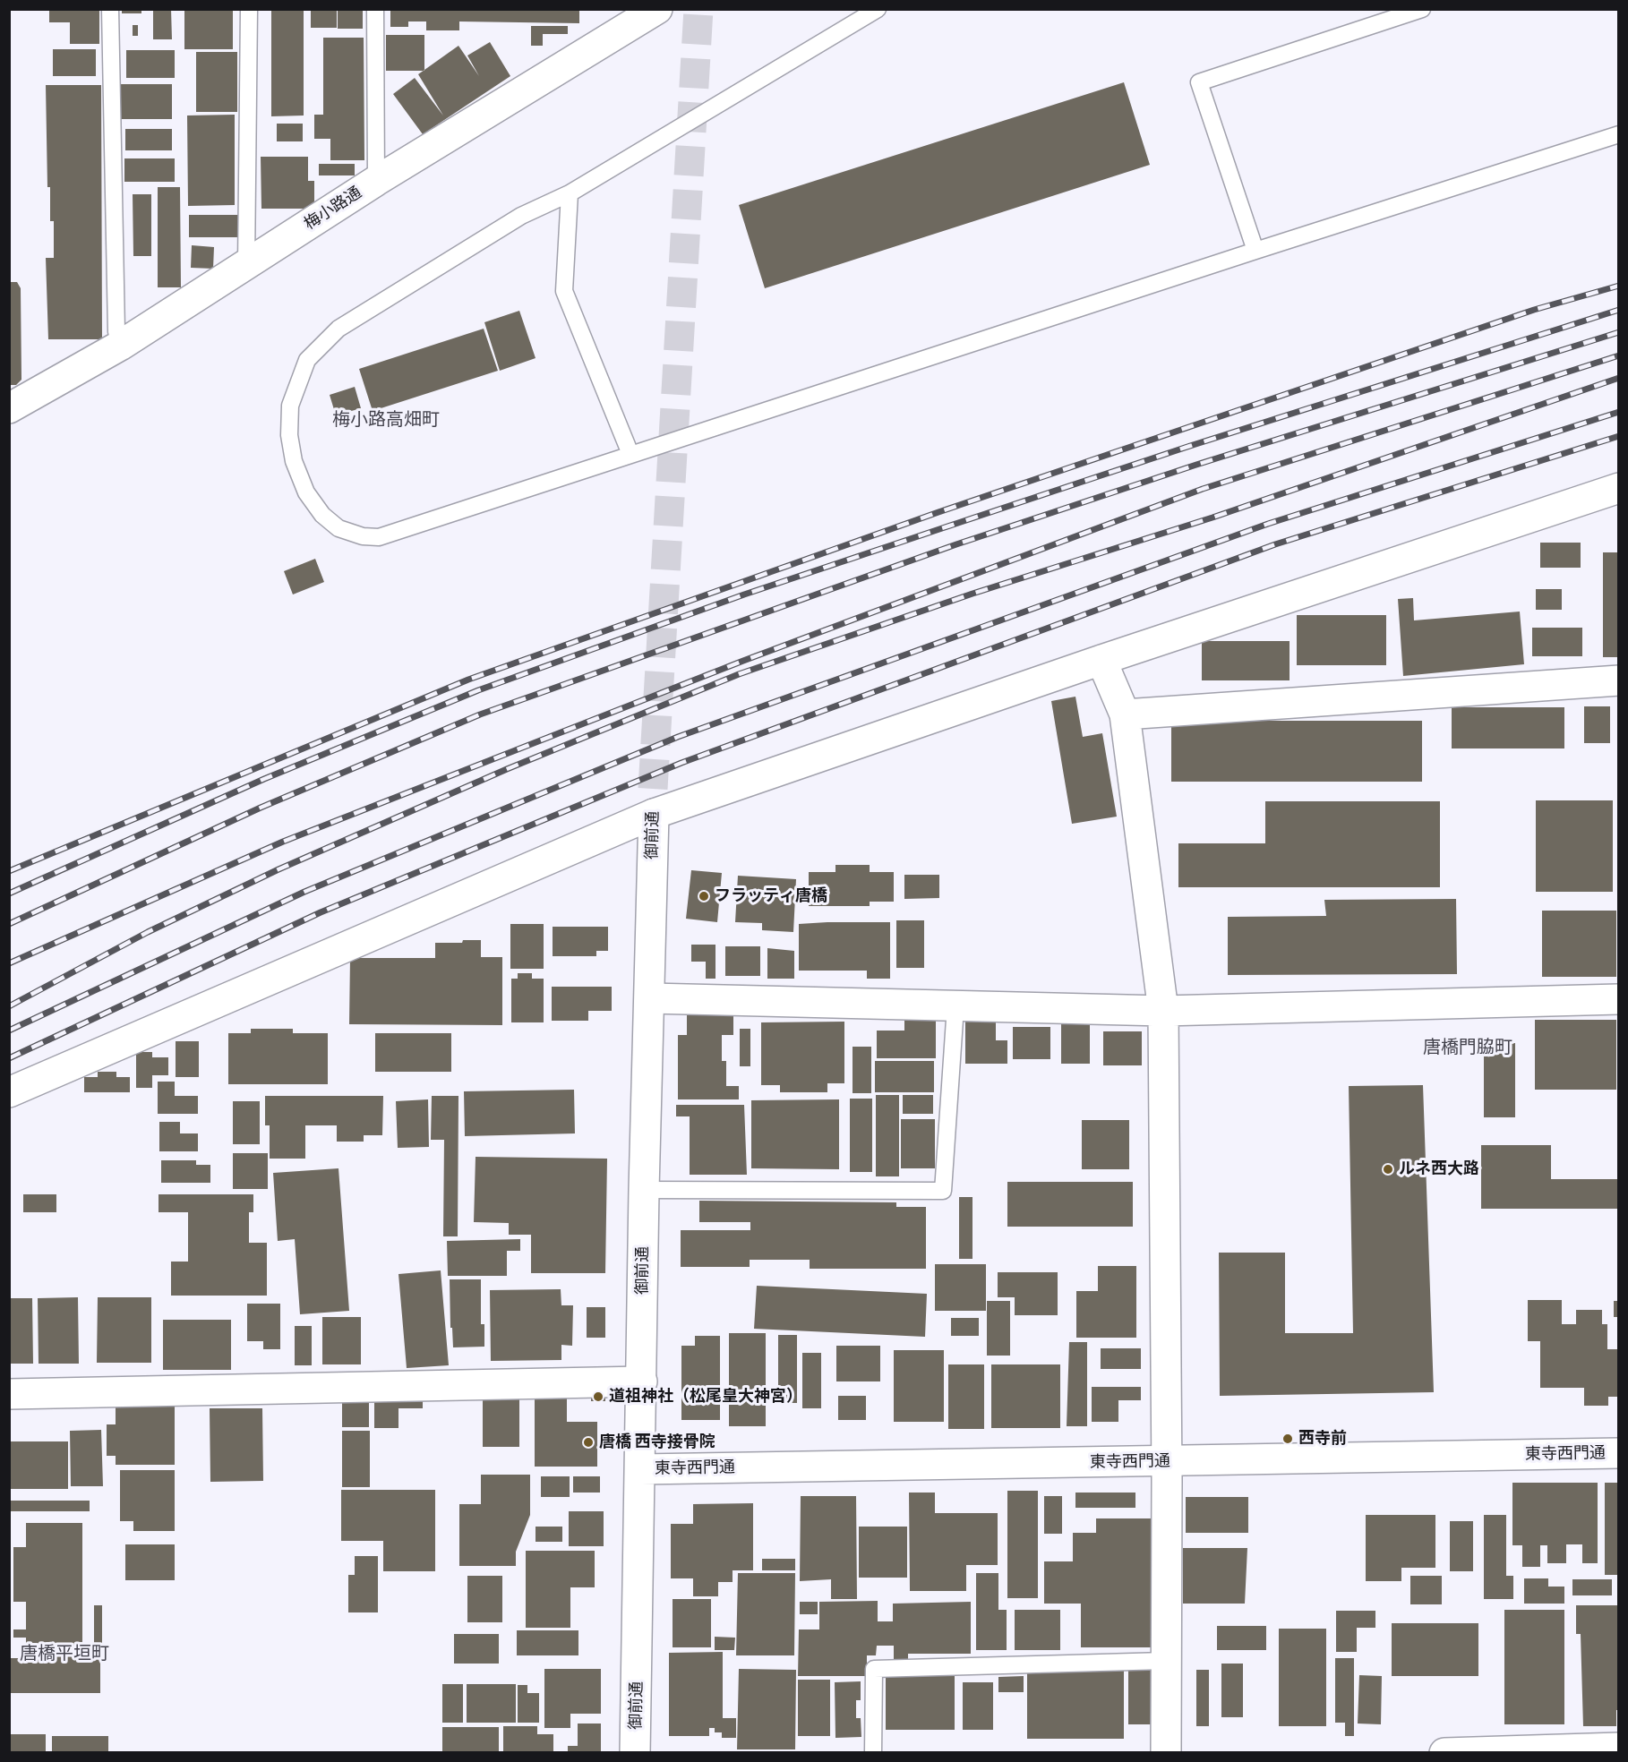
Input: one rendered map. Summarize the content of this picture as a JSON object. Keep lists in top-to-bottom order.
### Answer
{
  "streets": {
    "street": ["梅小路通", "御前通", "東寺西門通"]
  },
  "crossings": [
    ["御前通", "東寺西門通"]
  ],
  "districts": ["梅小路高畑町", "唐橋門脇町", "唐橋平垣町"],
  "places": [
    "フラッティ唐橋",
    "ルネ西大路",
    "道祖神社（松尾皇大神宮）",
    "西寺前",
    "唐橋 西寺接骨院"
  ]
}
